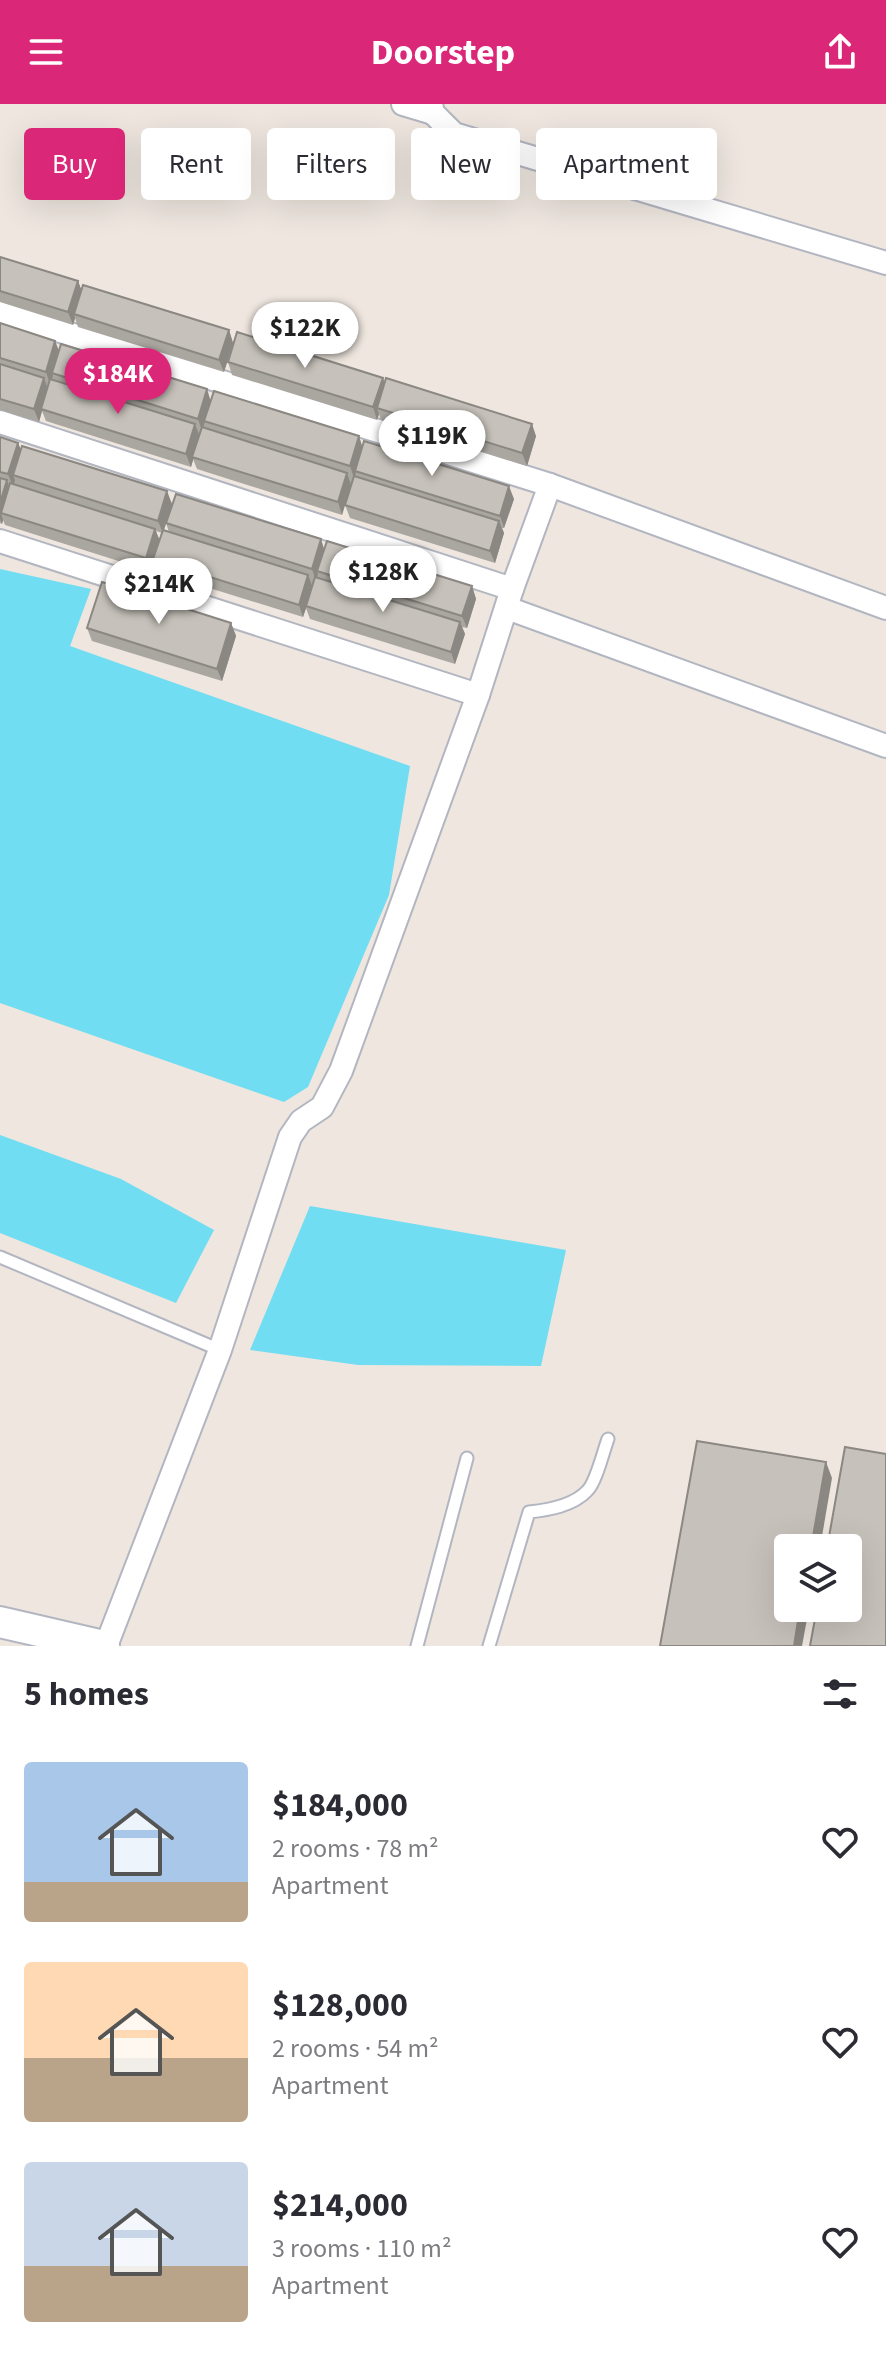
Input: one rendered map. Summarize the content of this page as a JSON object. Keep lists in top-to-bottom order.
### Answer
{
  "page": {
    "header": "Doorstep",
    "chip": [
      "Buy",
      "Rent",
      "Filters",
      "New",
      "Apartment"
    ],
    "price": [
      "$122K",
      "$184K",
      "$119K",
      "$128K",
      "$214K"
    ],
    "heading": "5 homes",
    "list": [
      {
        "name": "$184,000",
        "note": "2 rooms · 78 m² · Apartment"
      },
      {
        "name": "$128,000",
        "note": "2 rooms · 54 m² · Apartment"
      },
      {
        "name": "$214,000",
        "note": "3 rooms · 110 m² · Apartment"
      }
    ]
  }
}
